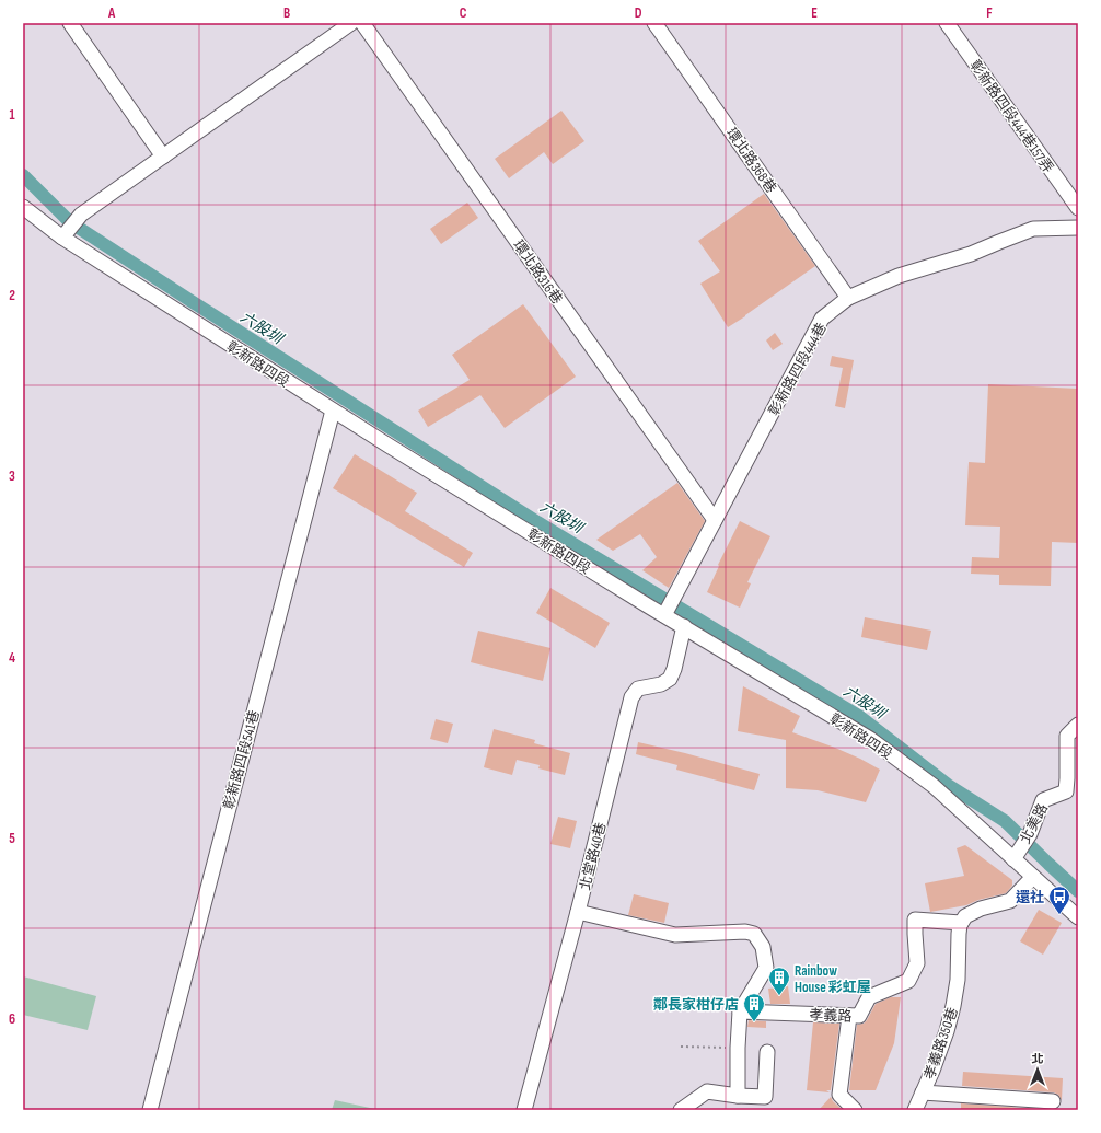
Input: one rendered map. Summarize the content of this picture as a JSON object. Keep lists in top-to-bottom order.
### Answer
{
  "streets": {
    "street": [
      "彰新路四段444巷157弄",
      "環北路368巷",
      "環北路316巷",
      "彰新路四段",
      "彰新路四段444巷",
      "彰新路四段541巷",
      "北美路",
      "北堂路40巷",
      "孝義路",
      "孝義路350巷"
    ]
  },
  "crossings": [
    ["環北路368巷", "彰新路四段444巷"],
    ["環北路316巷", "彰新路四段444巷"],
    ["彰新路四段", "彰新路四段444巷"],
    ["彰新路四段", "彰新路四段541巷"],
    ["彰新路四段", "北美路"],
    ["彰新路四段", "北堂路40巷"],
    ["孝義路", "孝義路350巷"]
  ],
  "water": ["六股圳"],
  "places": {
    "bus stop": ["還社"],
    "building": ["Rainbow House 彩虹屋", "鄰長家柑仔店"]
  },
  "north": "top",
  "grid": {
    "columns": [
      "A",
      "B",
      "C",
      "D",
      "E",
      "F"
    ],
    "rows": [
      "1",
      "2",
      "3",
      "4",
      "5",
      "6"
    ]
  }
}
